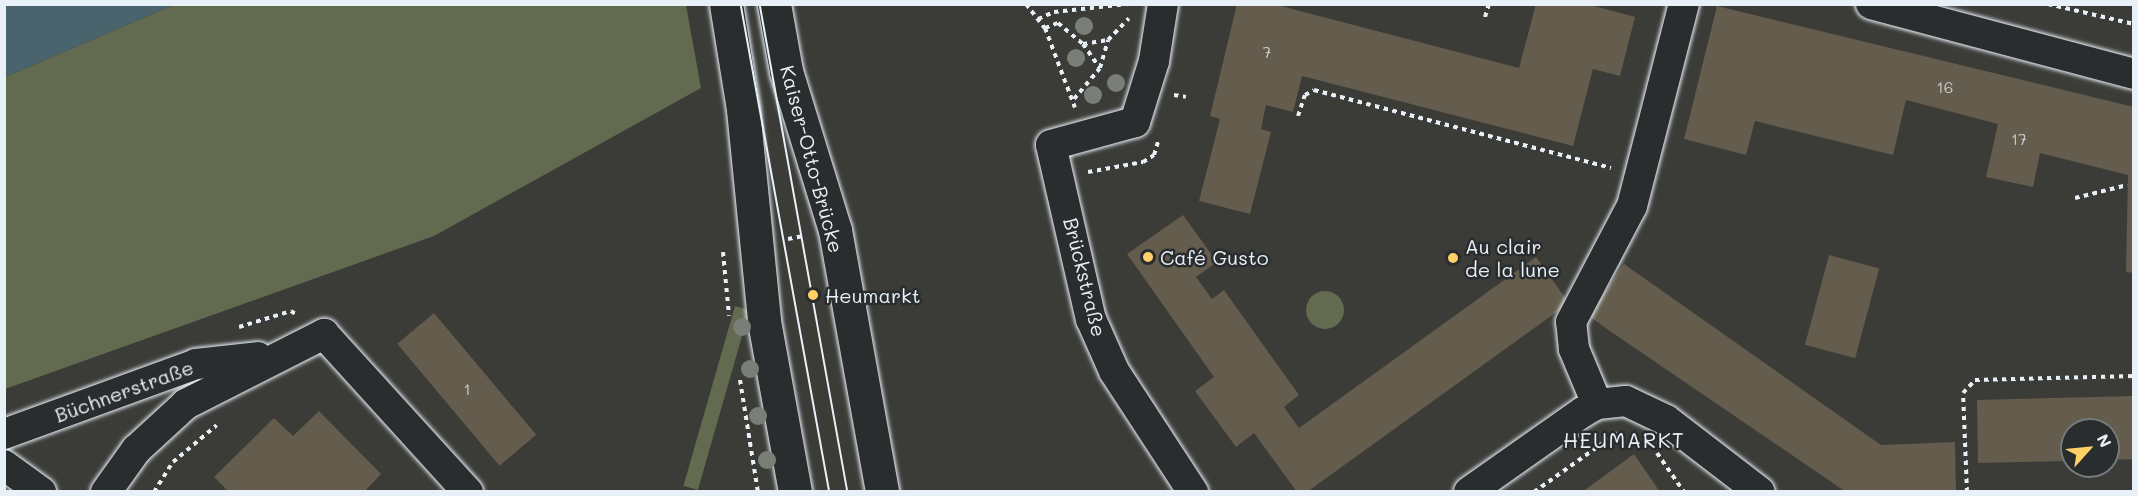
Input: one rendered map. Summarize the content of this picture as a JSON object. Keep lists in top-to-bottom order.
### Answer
{
  "streets": {
    "main road": ["Kaiser-Otto-Brücke"],
    "street": ["Brückstraße", "Büchnerstraße"]
  },
  "districts": ["HEUMARKT"],
  "places": ["Café Gusto", "Au clair de la lune", "Heumarkt"],
  "house_numbers": [
    "7",
    "16",
    "17",
    "1"
  ],
  "north": "top right"
}
